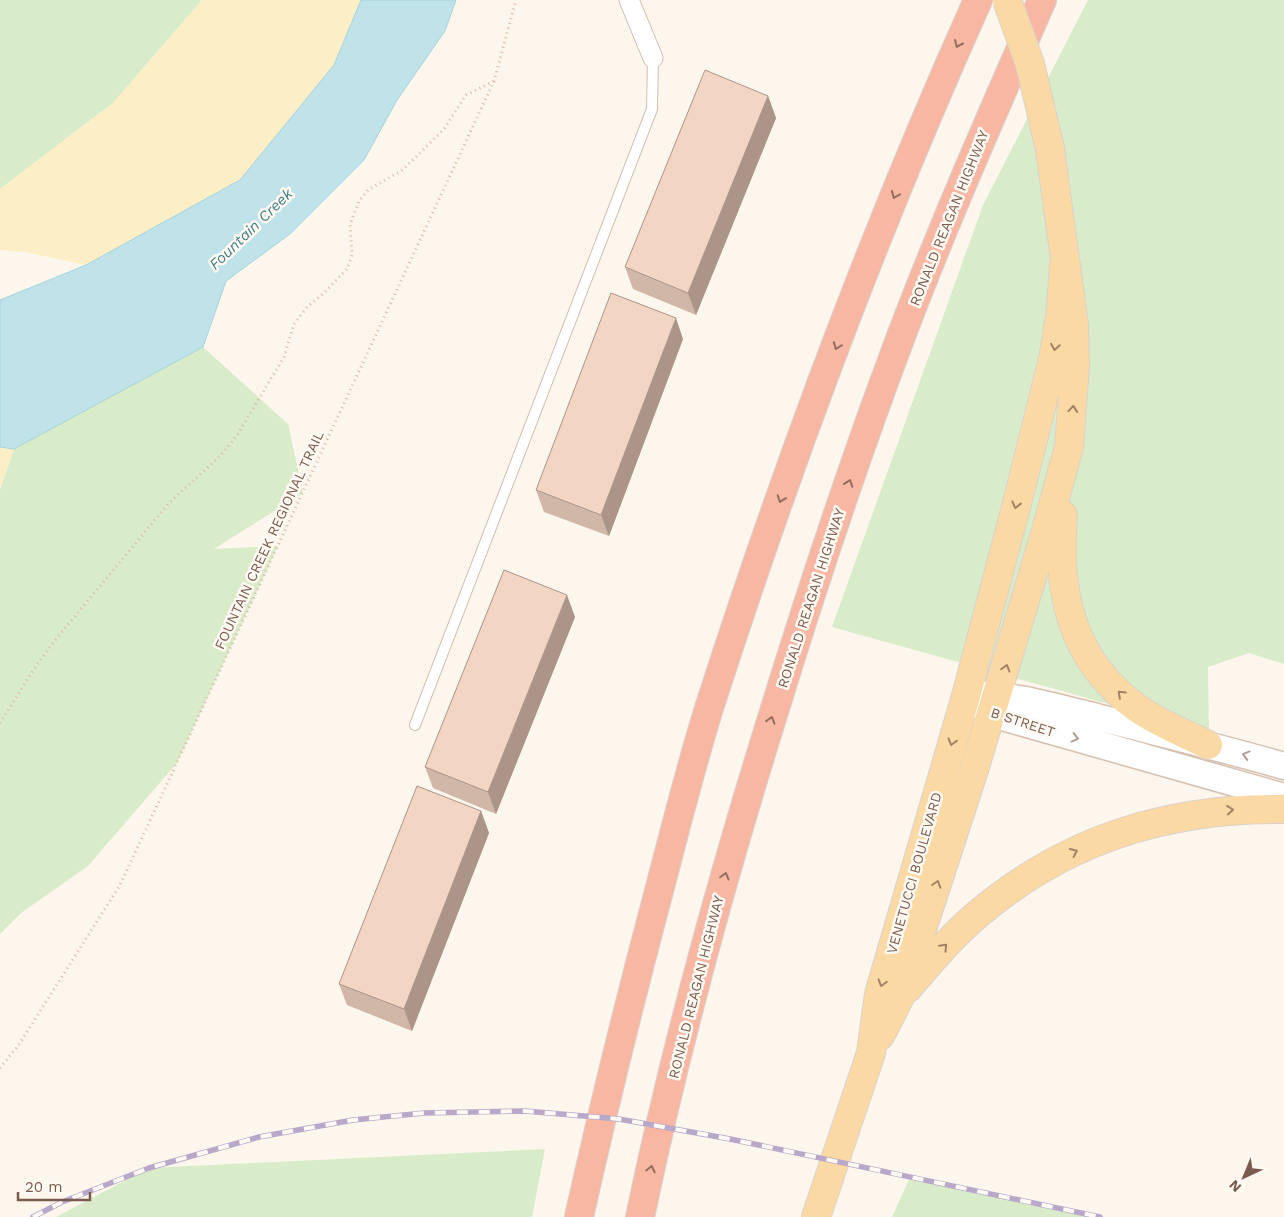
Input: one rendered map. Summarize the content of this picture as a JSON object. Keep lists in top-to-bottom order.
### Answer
{
  "streets": {
    "highway": ["RONALD REAGAN HIGHWAY"],
    "main road": ["B STREET", "VENETUCCI BOULEVARD"],
    "path": ["FOUNTAIN CREEK REGIONAL TRAIL"]
  },
  "crossings": [
    ["B STREET", "VENETUCCI BOULEVARD"]
  ],
  "water": ["Fountain Creek"],
  "scale_bar": "20 m",
  "north": "bottom left"
}
